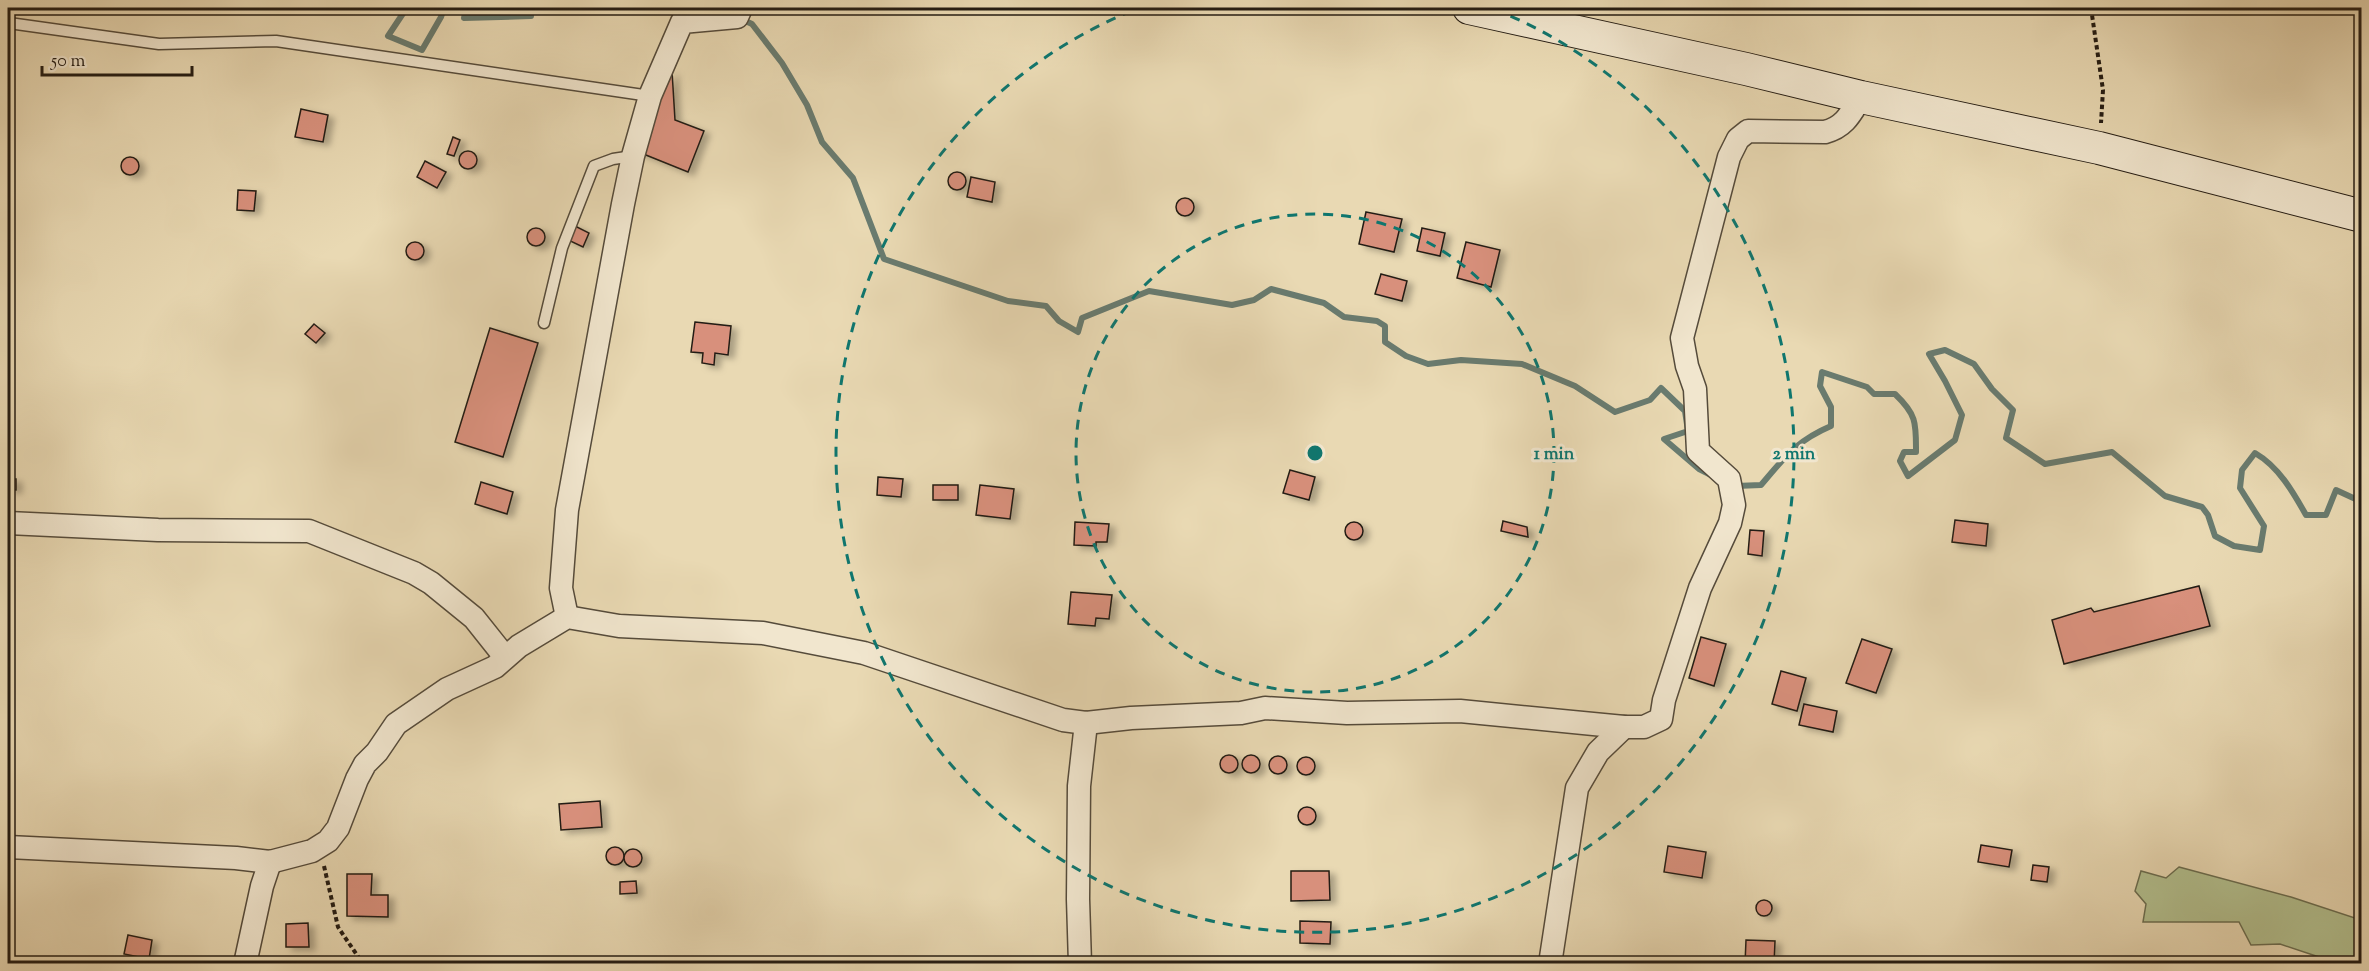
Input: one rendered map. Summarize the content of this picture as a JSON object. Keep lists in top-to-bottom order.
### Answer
{
  "scale_bar": "50 m",
  "rings": ["1 min", "2 min"]
}
